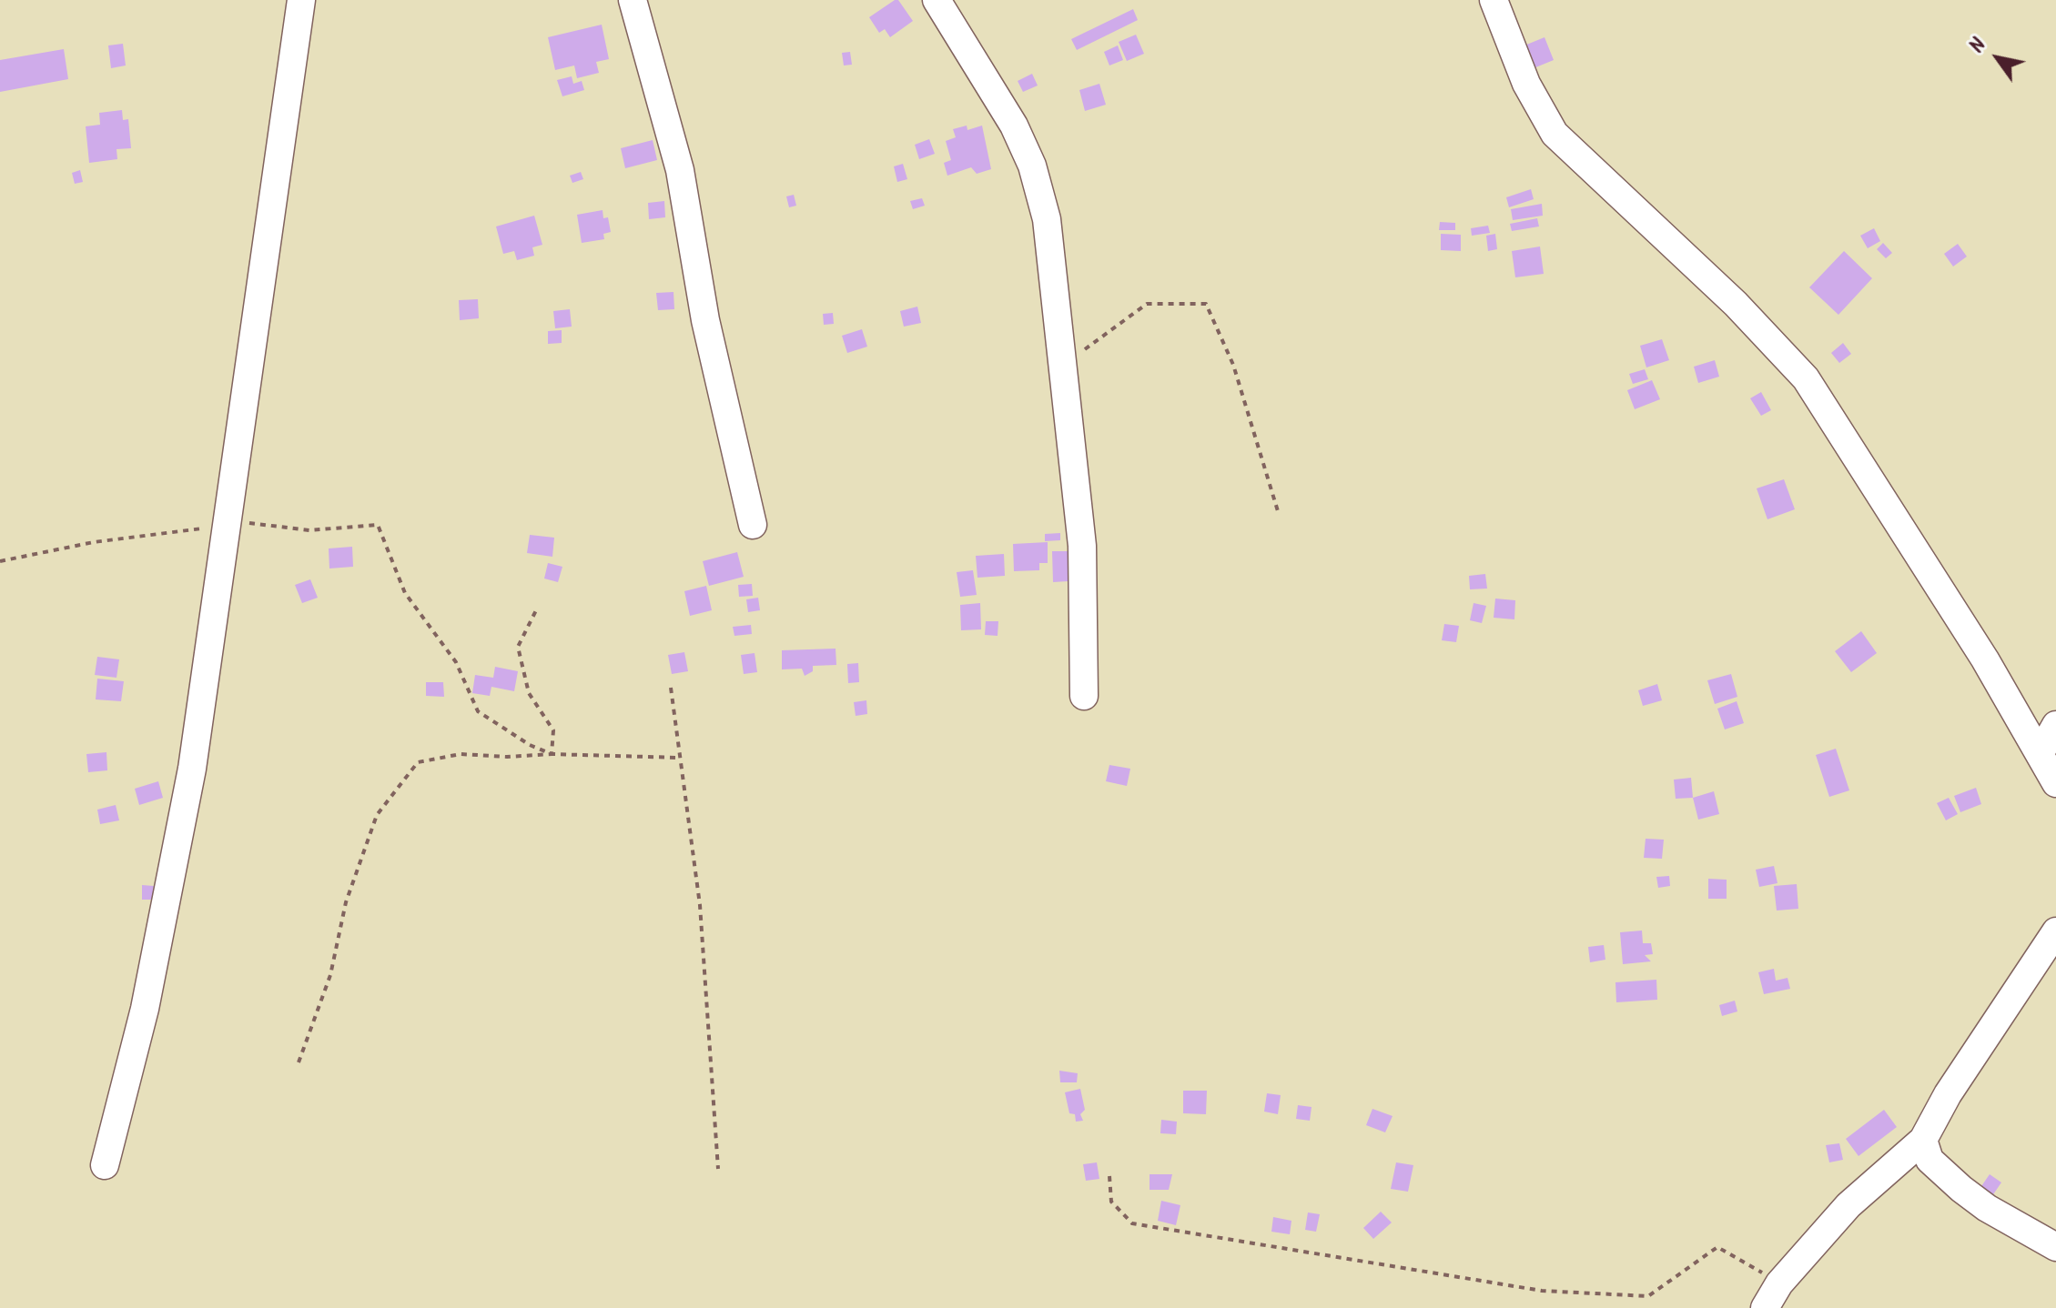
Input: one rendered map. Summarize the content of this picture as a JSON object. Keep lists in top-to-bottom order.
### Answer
{
  "north": "top left"
}
